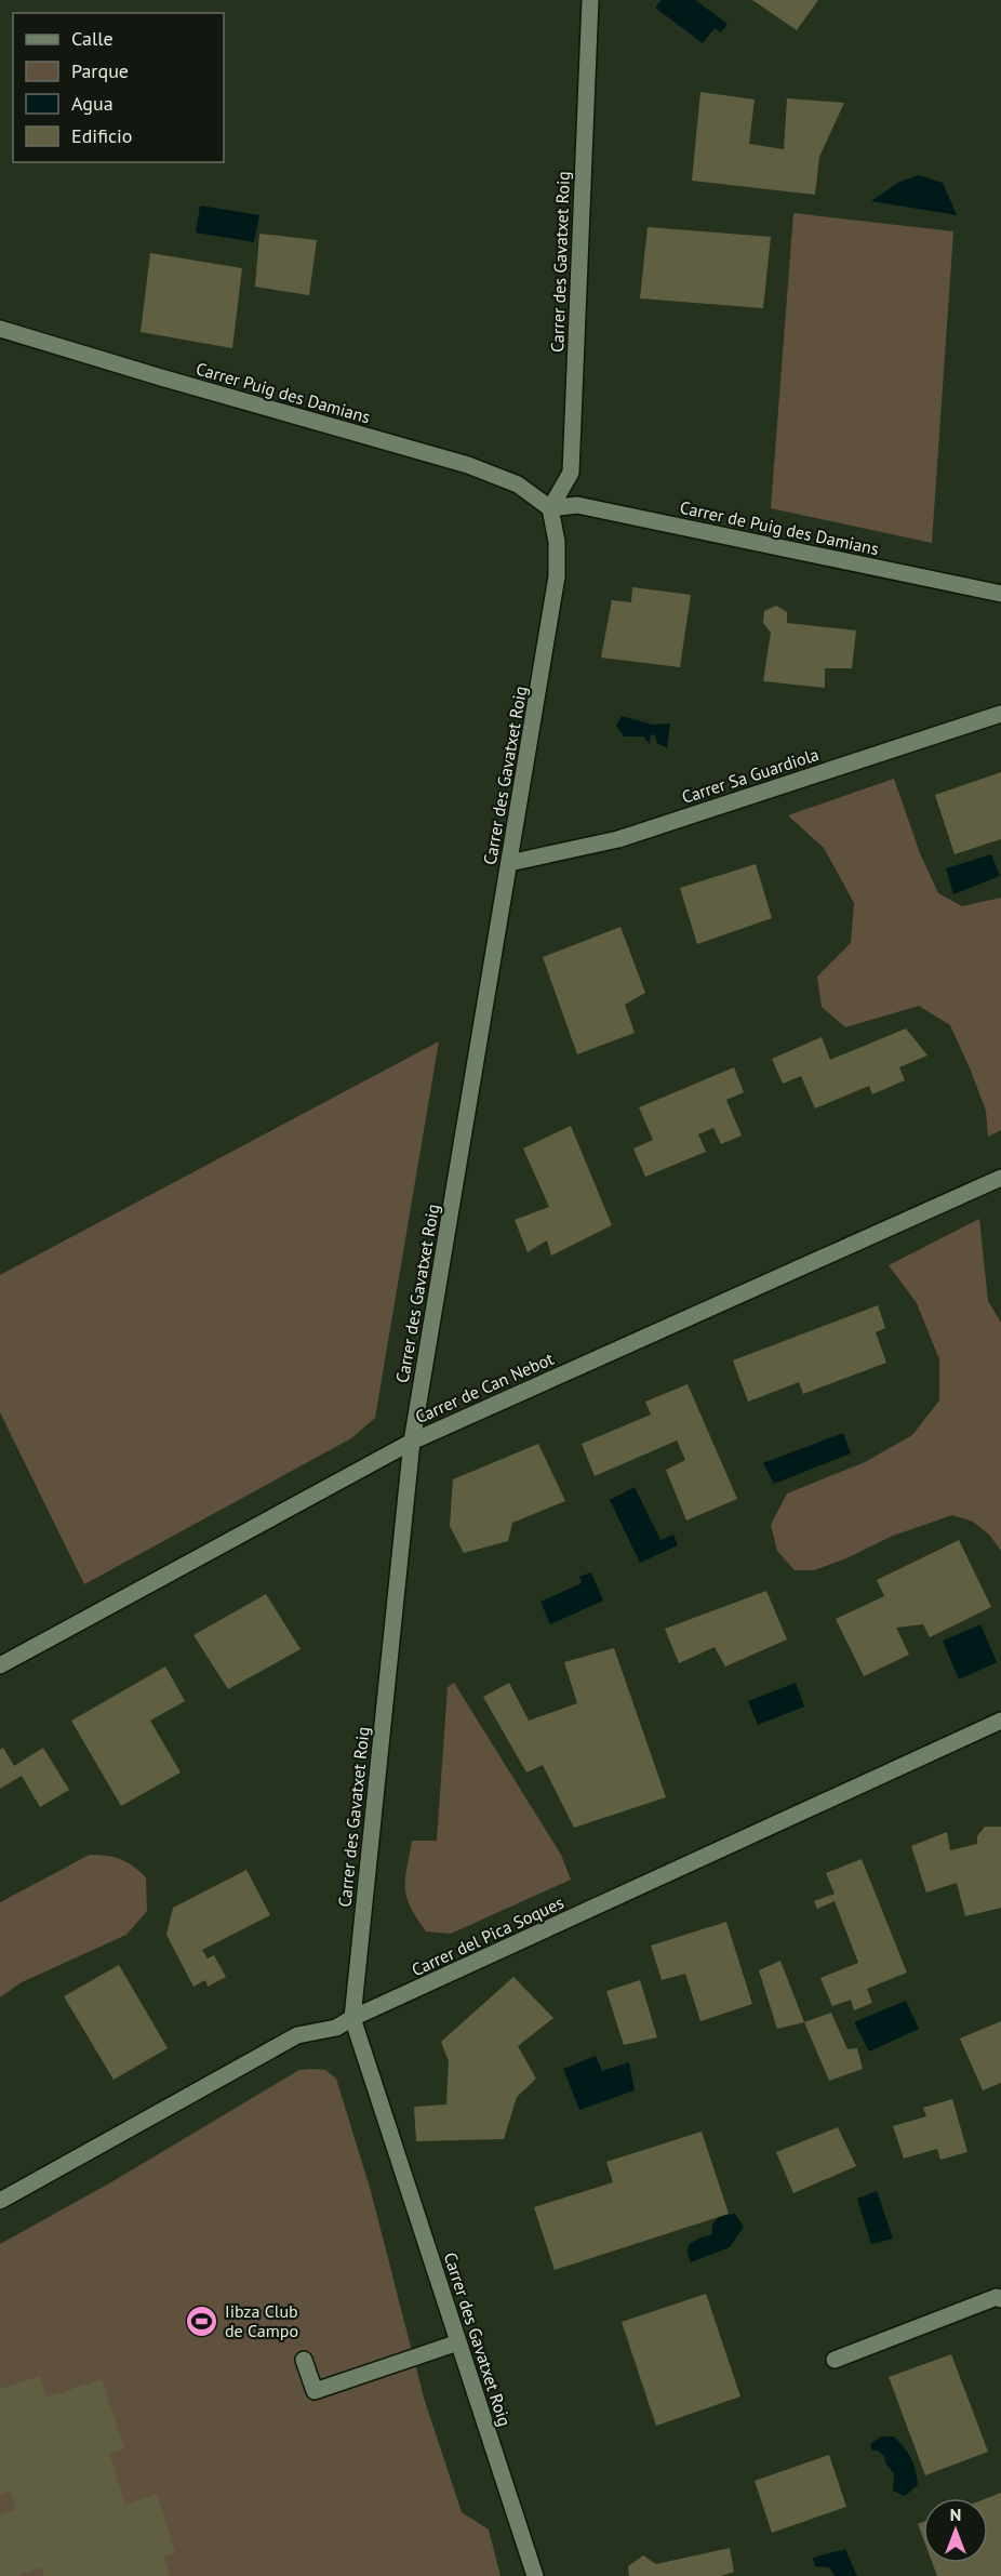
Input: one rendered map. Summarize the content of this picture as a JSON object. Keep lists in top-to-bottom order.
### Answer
{
  "streets": {
    "street": [
      "Carrer des Gavatxet Roig",
      "Carrer Puig des Damians",
      "Carrer de Puig des Damians",
      "Carrer Sa Guardiola",
      "Carrer de Can Nebot",
      "Carrer del Pica Soques"
    ]
  },
  "crossings": [
    ["Carrer des Gavatxet Roig", "Carrer Puig des Damians"],
    ["Carrer des Gavatxet Roig", "Carrer de Puig des Damians"],
    ["Carrer des Gavatxet Roig", "Carrer Sa Guardiola"],
    ["Carrer des Gavatxet Roig", "Carrer de Can Nebot"],
    ["Carrer des Gavatxet Roig", "Carrer del Pica Soques"],
    ["Carrer Puig des Damians", "Carrer de Puig des Damians"]
  ],
  "places": {
    "sports": ["Iibza Club de Campo"]
  },
  "legend": [
    "Calle",
    "Parque",
    "Agua",
    "Edificio"
  ],
  "north": "top"
}
